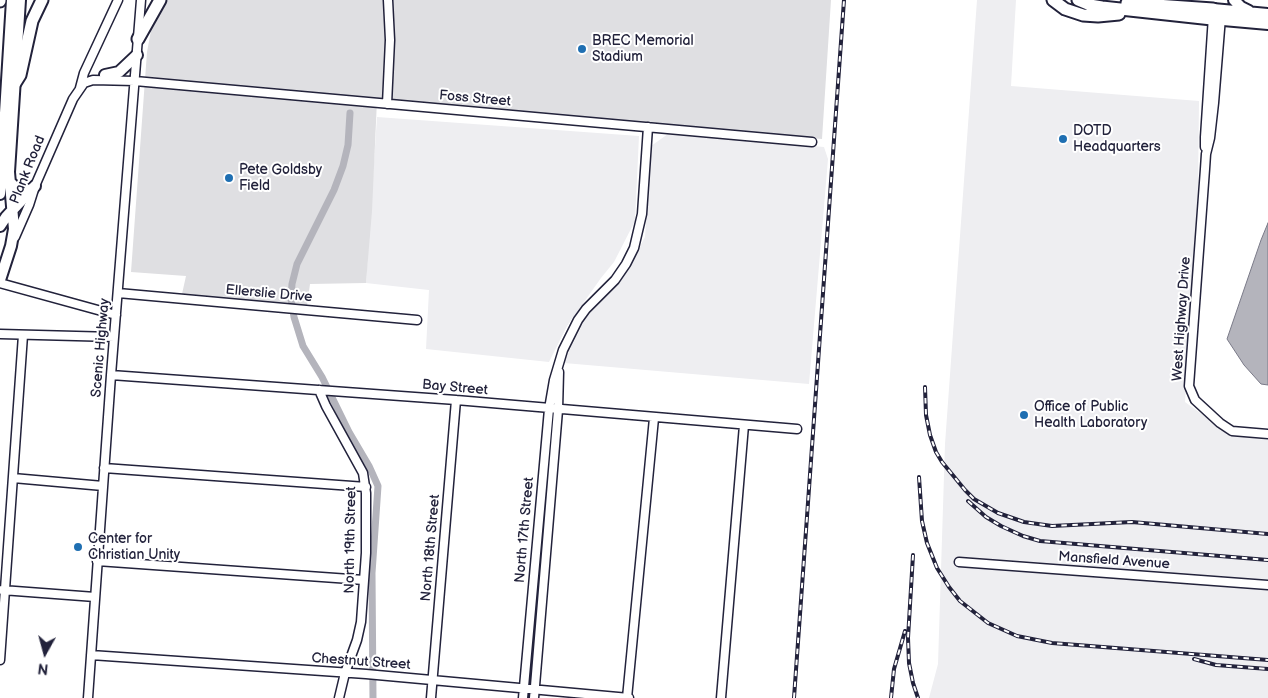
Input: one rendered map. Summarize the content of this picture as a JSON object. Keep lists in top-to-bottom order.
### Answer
{
  "streets": {
    "main road": ["Plank Road"],
    "street": [
      "Foss Street",
      "Ellerslie Drive",
      "West Highway Drive",
      "Scenic Highway",
      "Bay Street",
      "North 17th Street",
      "North 19th Street",
      "North 18th Street",
      "Mansfield Avenue",
      "Chestnut Street"
    ]
  },
  "crossings": [
    ["Foss Street", "Plank Road"],
    ["Foss Street", "Scenic Highway"],
    ["Foss Street", "North 17th Street"],
    ["Plank Road", "Scenic Highway"],
    ["Ellerslie Drive", "Scenic Highway"],
    ["Scenic Highway", "Bay Street"],
    ["Scenic Highway", "Chestnut Street"],
    ["Bay Street", "North 17th Street"],
    ["Bay Street", "North 19th Street"],
    ["Bay Street", "North 18th Street"],
    ["North 17th Street", "Chestnut Street"],
    ["North 19th Street", "Chestnut Street"],
    ["North 18th Street", "Chestnut Street"]
  ],
  "places": [
    "BREC Memorial Stadium",
    "DOTD Headquarters",
    "Pete Goldsby Field",
    "Office of Public Health Laboratory",
    "Center for Christian Unity"
  ],
  "north": "bottom"
}
